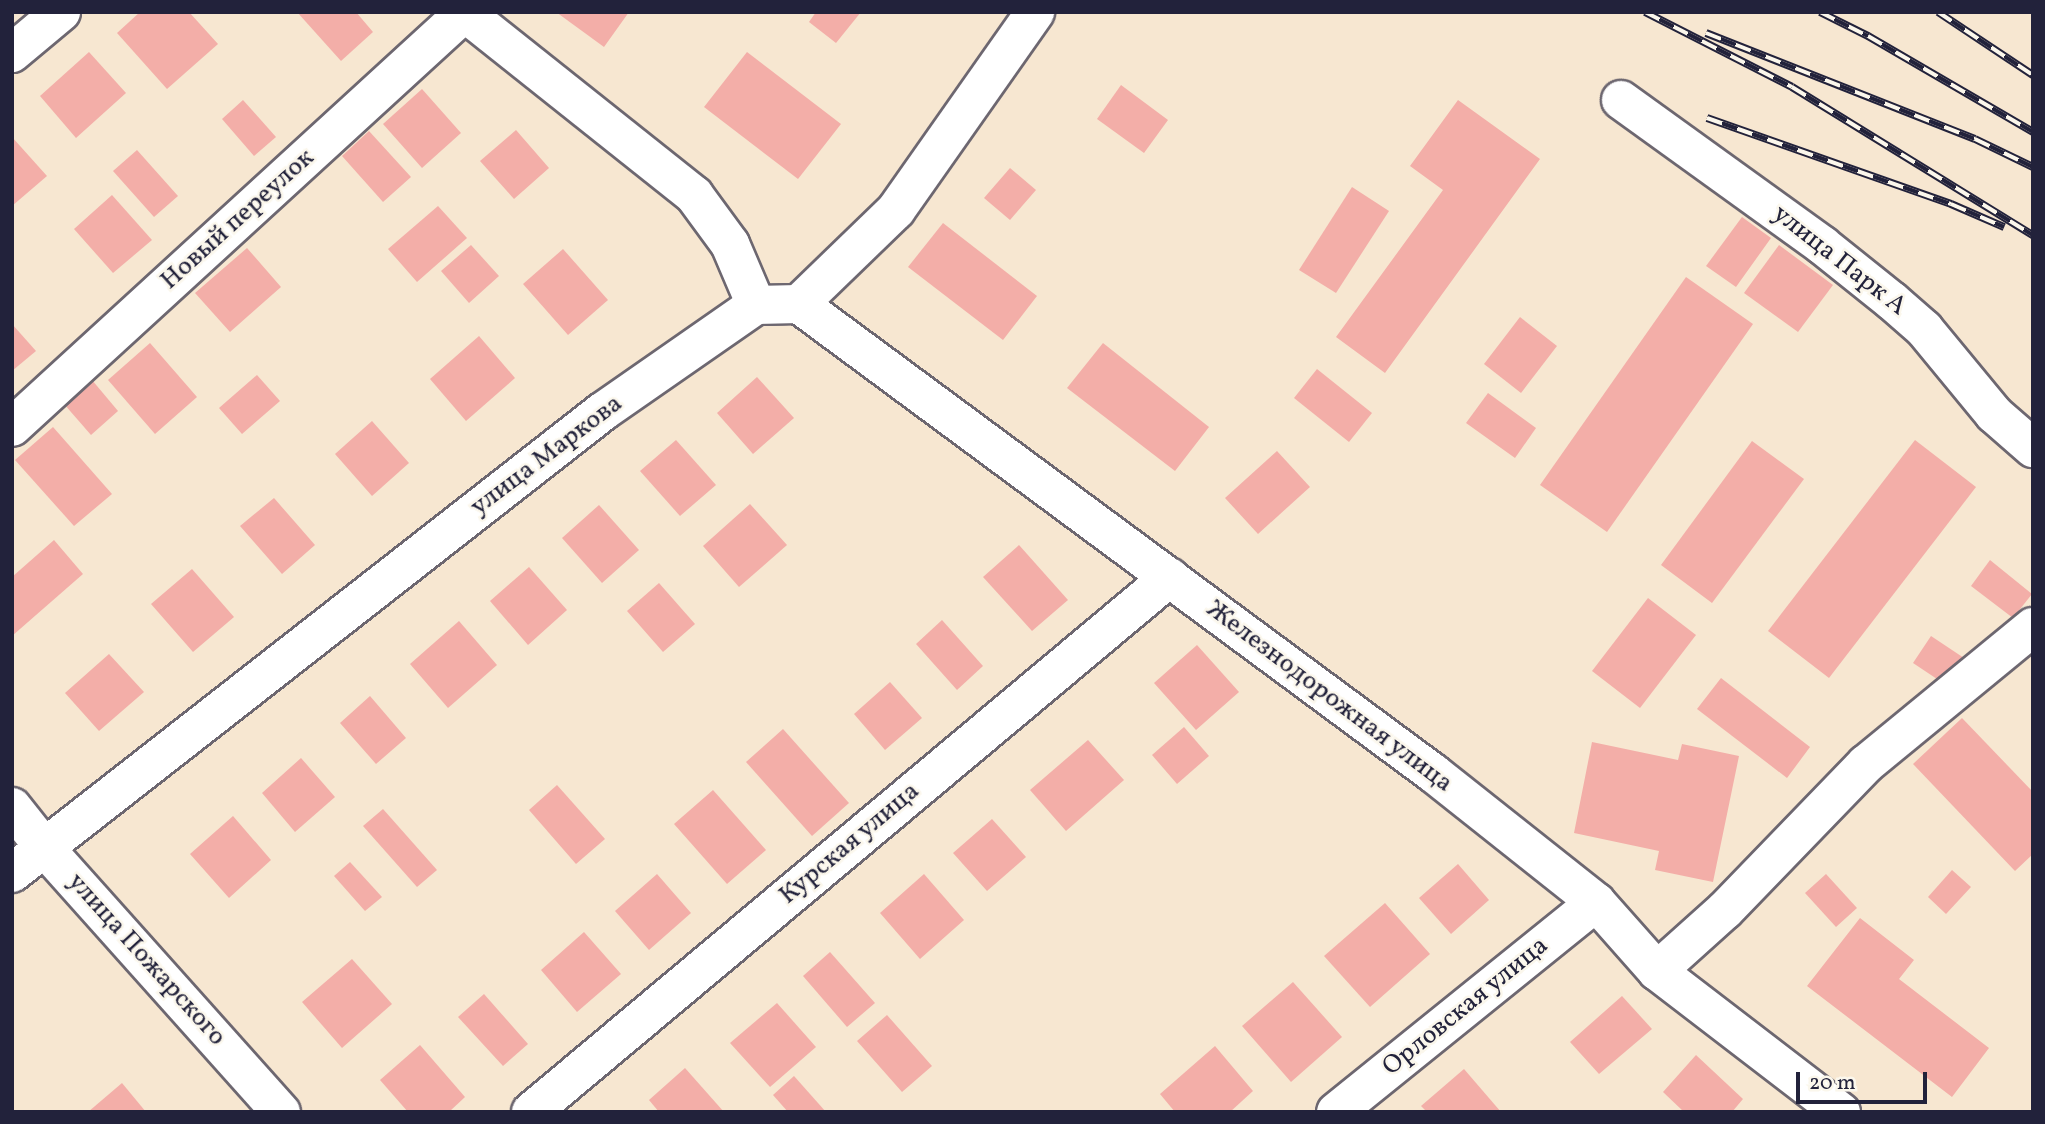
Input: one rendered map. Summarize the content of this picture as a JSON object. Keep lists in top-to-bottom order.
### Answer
{
  "streets": {
    "street": [
      "Новый переулок",
      "улица Парк А",
      "улица Маркова",
      "Железнодорожная улица",
      "Курская улица",
      "улица Пожарского",
      "Орловская улица"
    ]
  },
  "crossings": [
    ["улица Маркова", "улица Пожарского"],
    ["Железнодорожная улица", "Курская улица"],
    ["Железнодорожная улица", "Орловская улица"]
  ],
  "scale_bar": "20 m"
}
